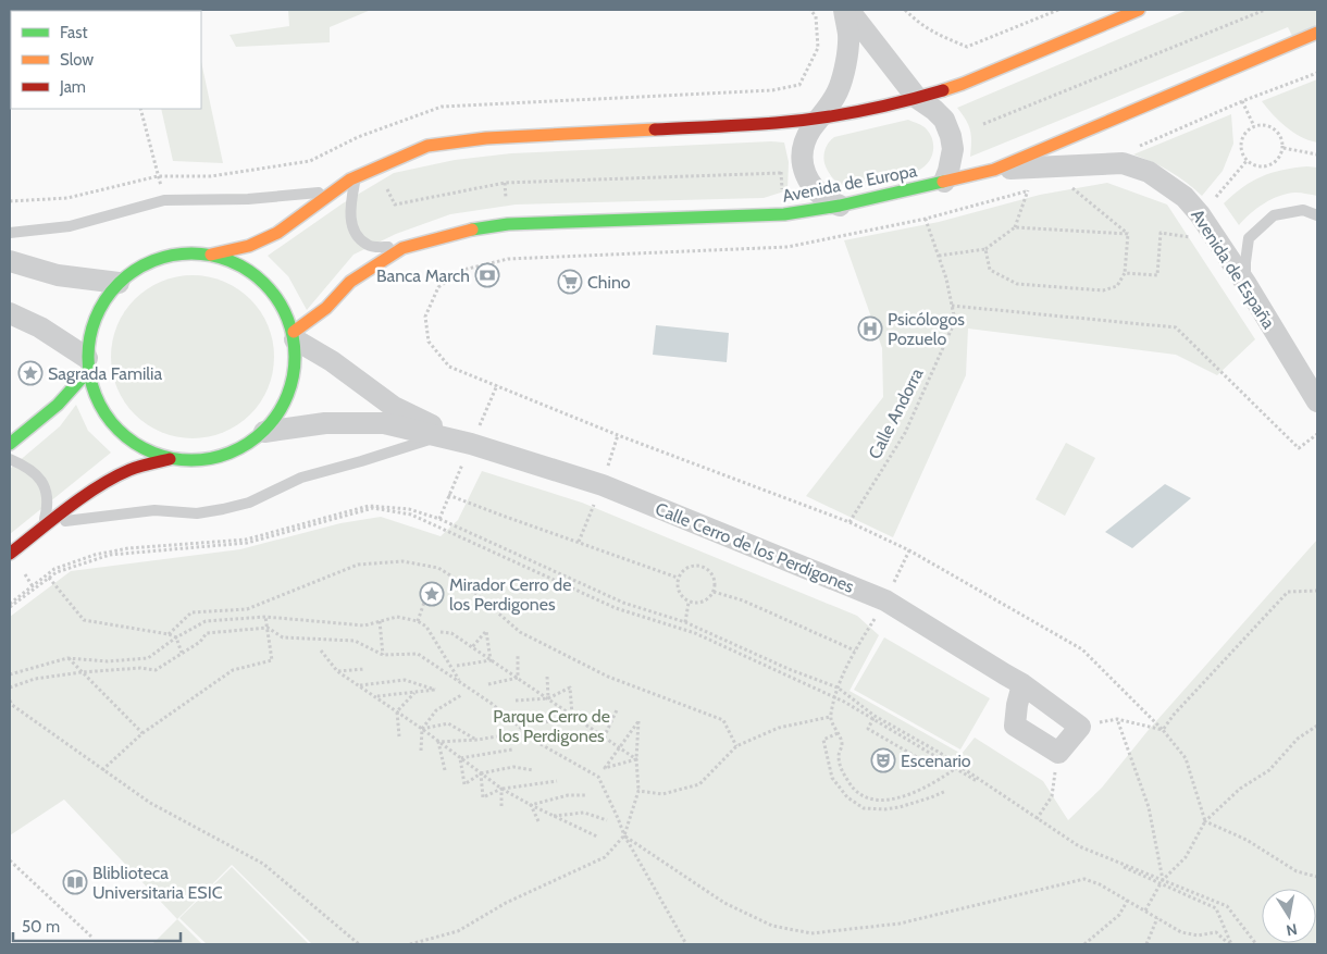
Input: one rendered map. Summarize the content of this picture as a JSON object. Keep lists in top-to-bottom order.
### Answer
{
  "streets": {
    "street": ["Avenida de Europa", "Avenida de España", "Calle Cerro de los Perdigones"],
    "path": ["Calle Andorra"]
  },
  "crossings": [
    ["Avenida de Europa", "Avenida de España"],
    ["Avenida de Europa", "Calle Andorra"],
    ["Avenida de Europa", "Calle Cerro de los Perdigones"]
  ],
  "parks": ["Parque Cerro de los Perdigones"],
  "places": {
    "bank": ["Banca March"],
    "supermarket": ["Chino"],
    "hospital": ["Psicólogos Pozuelo"],
    "place": ["Sagrada Familia", "Mirador Cerro de los Perdigones"],
    "theatre": ["Escenario"],
    "library": ["Bliblioteca Universitaria ESIC"]
  },
  "legend": ["Fast", "Slow", "Jam"],
  "scale_bar": "50 m",
  "north": "bottom"
}
